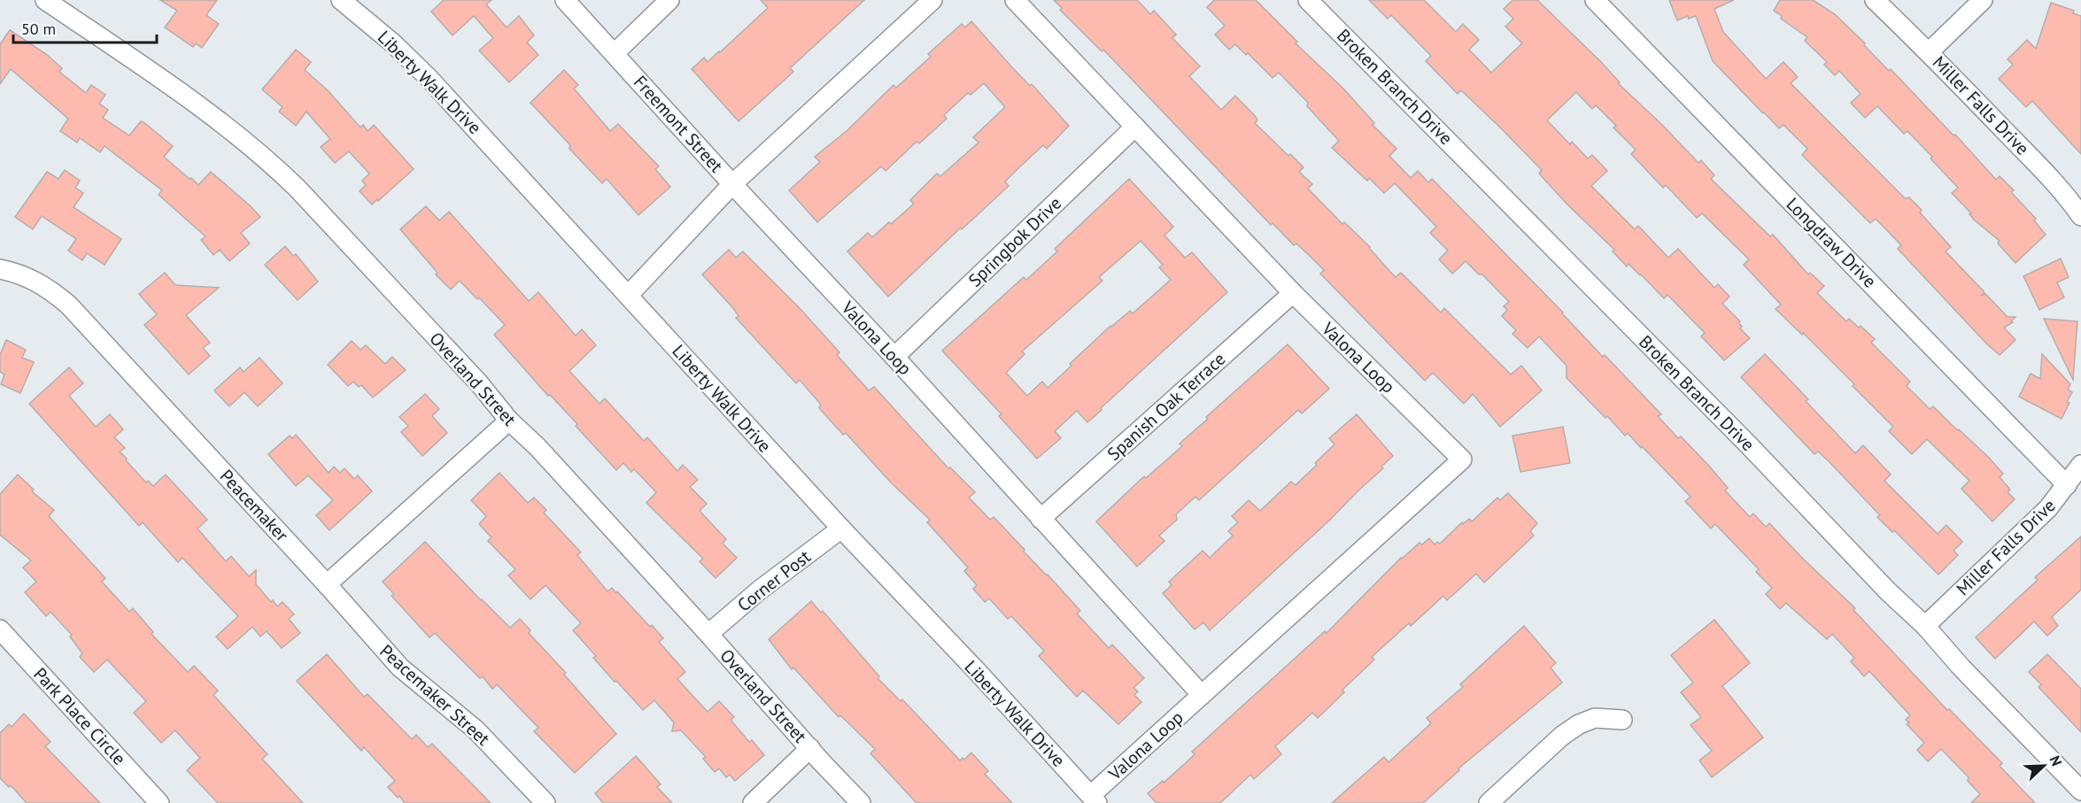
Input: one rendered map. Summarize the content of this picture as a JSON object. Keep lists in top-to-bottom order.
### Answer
{
  "streets": {
    "street": [
      "Liberty Walk Drive",
      "Broken Branch Drive",
      "Miller Falls Drive",
      "Freemont Street",
      "Springbok Drive",
      "Longdraw Drive",
      "Valona Loop",
      "Overland Street",
      "Spanish Oak Terrace",
      "Peacemaker",
      "Corner Post",
      "Peacemaker Street",
      "Park Place Circle"
    ]
  },
  "crossings": [
    ["Liberty Walk Drive", "Freemont Street"],
    ["Liberty Walk Drive", "Valona Loop"],
    ["Liberty Walk Drive", "Corner Post"],
    ["Broken Branch Drive", "Miller Falls Drive"],
    ["Miller Falls Drive", "Longdraw Drive"],
    ["Freemont Street", "Valona Loop"],
    ["Springbok Drive", "Valona Loop"],
    ["Valona Loop", "Spanish Oak Terrace"],
    ["Overland Street", "Corner Post"],
    ["Peacemaker", "Peacemaker Street"]
  ],
  "scale_bar": "50 m",
  "north": "top right"
}
